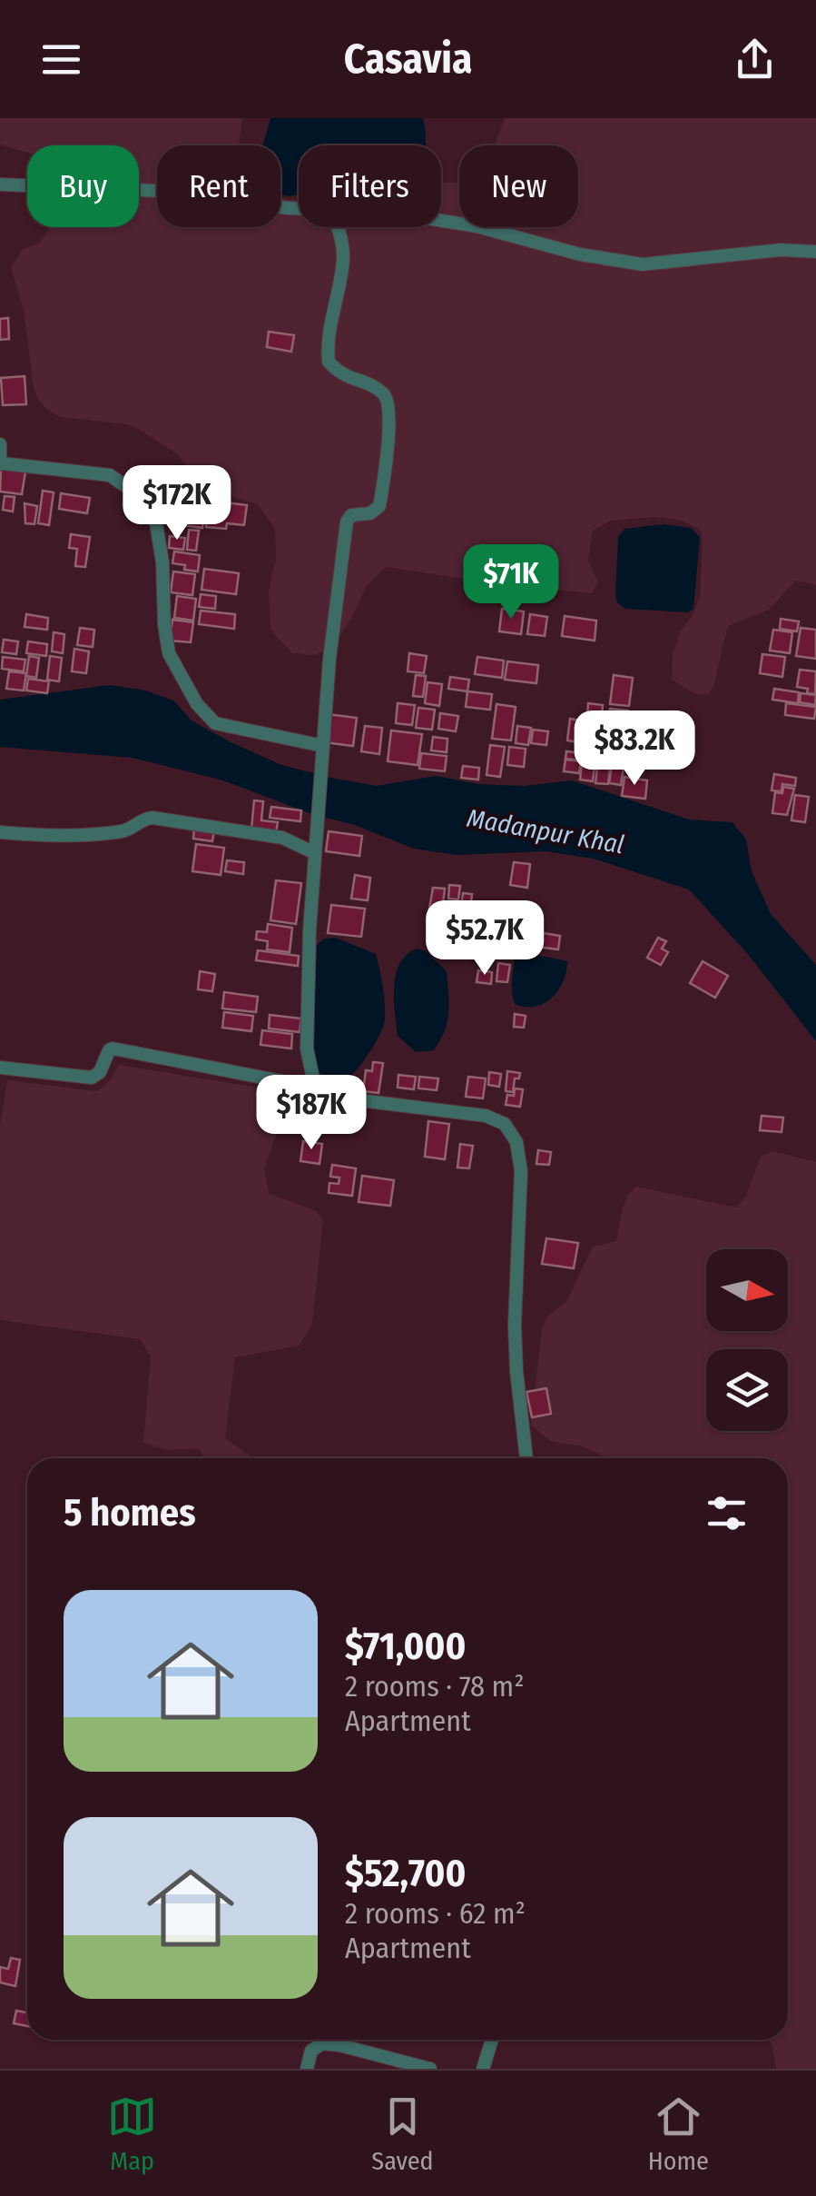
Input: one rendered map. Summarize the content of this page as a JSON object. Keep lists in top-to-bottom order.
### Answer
{
  "water": ["Madanpur Khal"],
  "north": "right",
  "page": {
    "header": "Casavia",
    "chip": [
      "Buy",
      "Rent",
      "Filters",
      "New"
    ],
    "price": [
      "$172K",
      "$71K",
      "$83.2K",
      "$52.7K",
      "$187K"
    ],
    "heading": "5 homes",
    "list": [
      {
        "name": "$71,000",
        "note": "2 rooms · 78 m² · Apartment"
      },
      {
        "name": "$52,700",
        "note": "2 rooms · 62 m² · Apartment"
      }
    ],
    "tabs": ["Map", "Saved", "Home"]
  }
}
